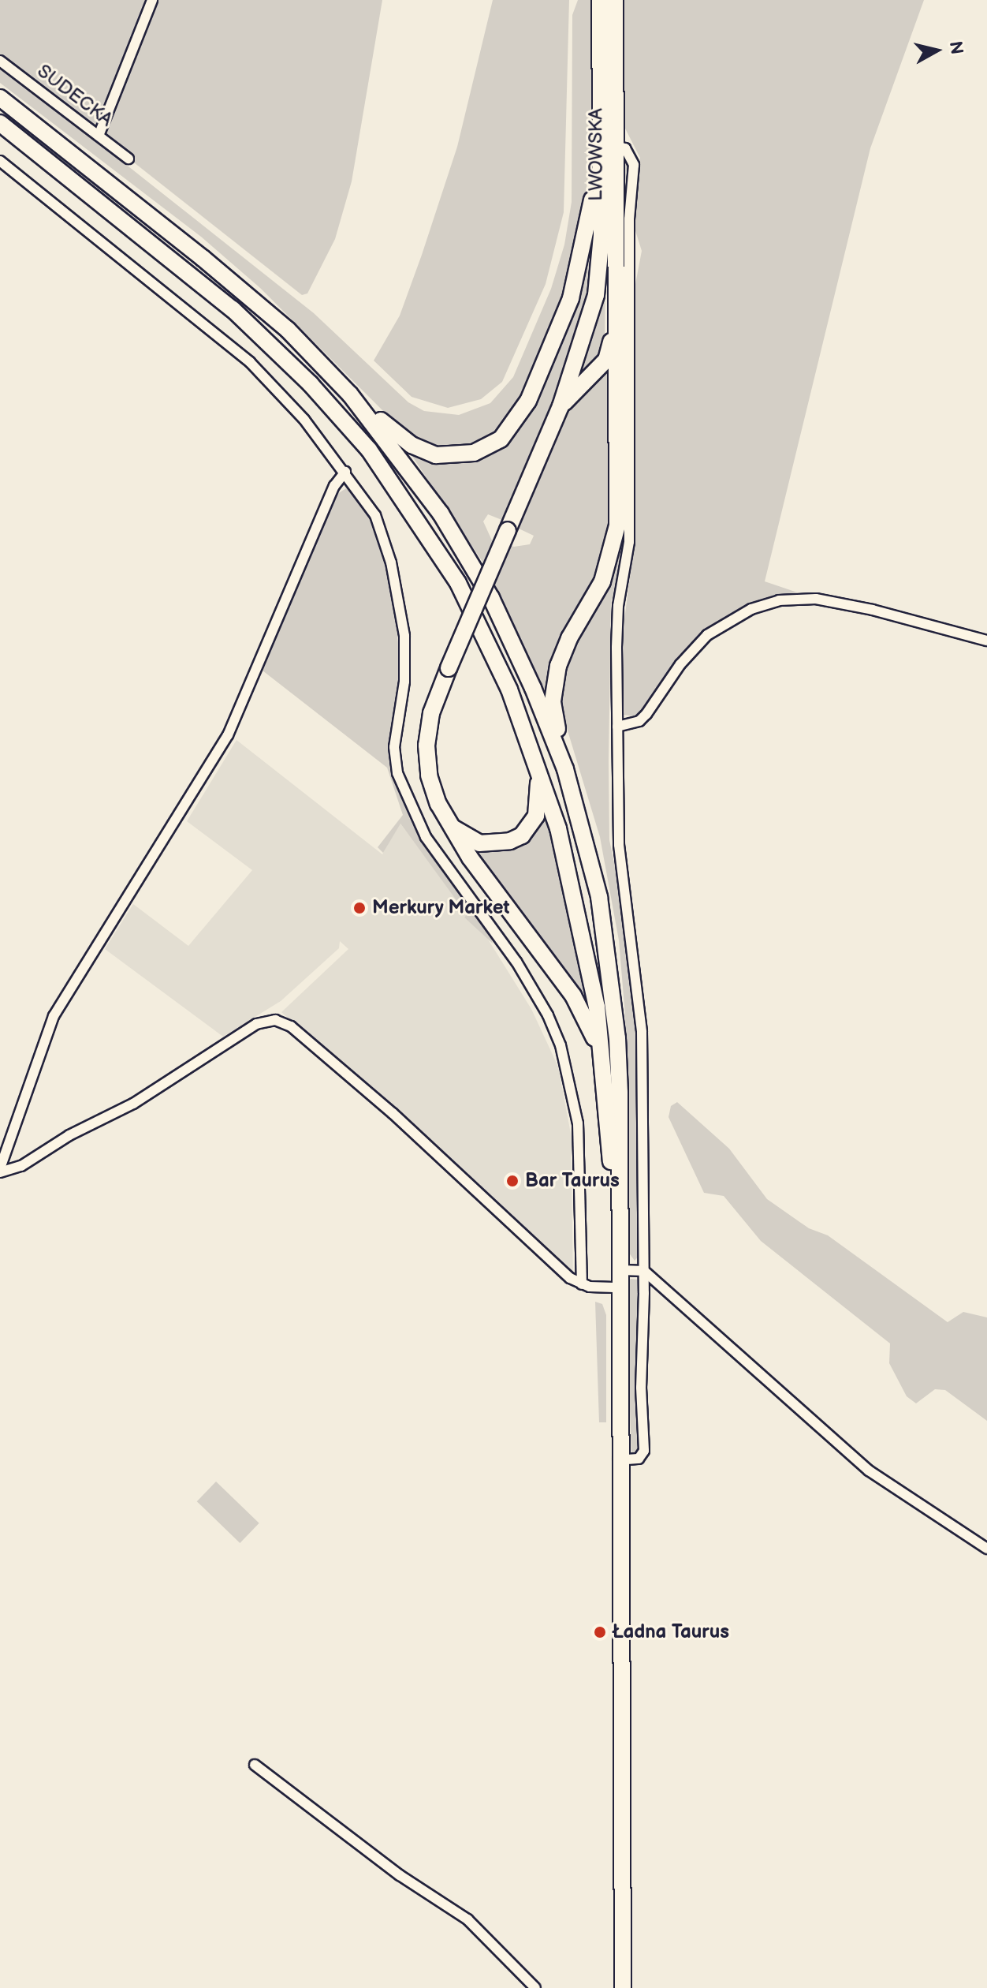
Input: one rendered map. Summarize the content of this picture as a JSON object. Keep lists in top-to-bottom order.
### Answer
{
  "streets": {
    "main road": ["LWOWSKA"],
    "street": ["SUDECKA"]
  },
  "places": ["Merkury Market", "Bar Taurus", "Ładna Taurus"],
  "north": "right"
}
